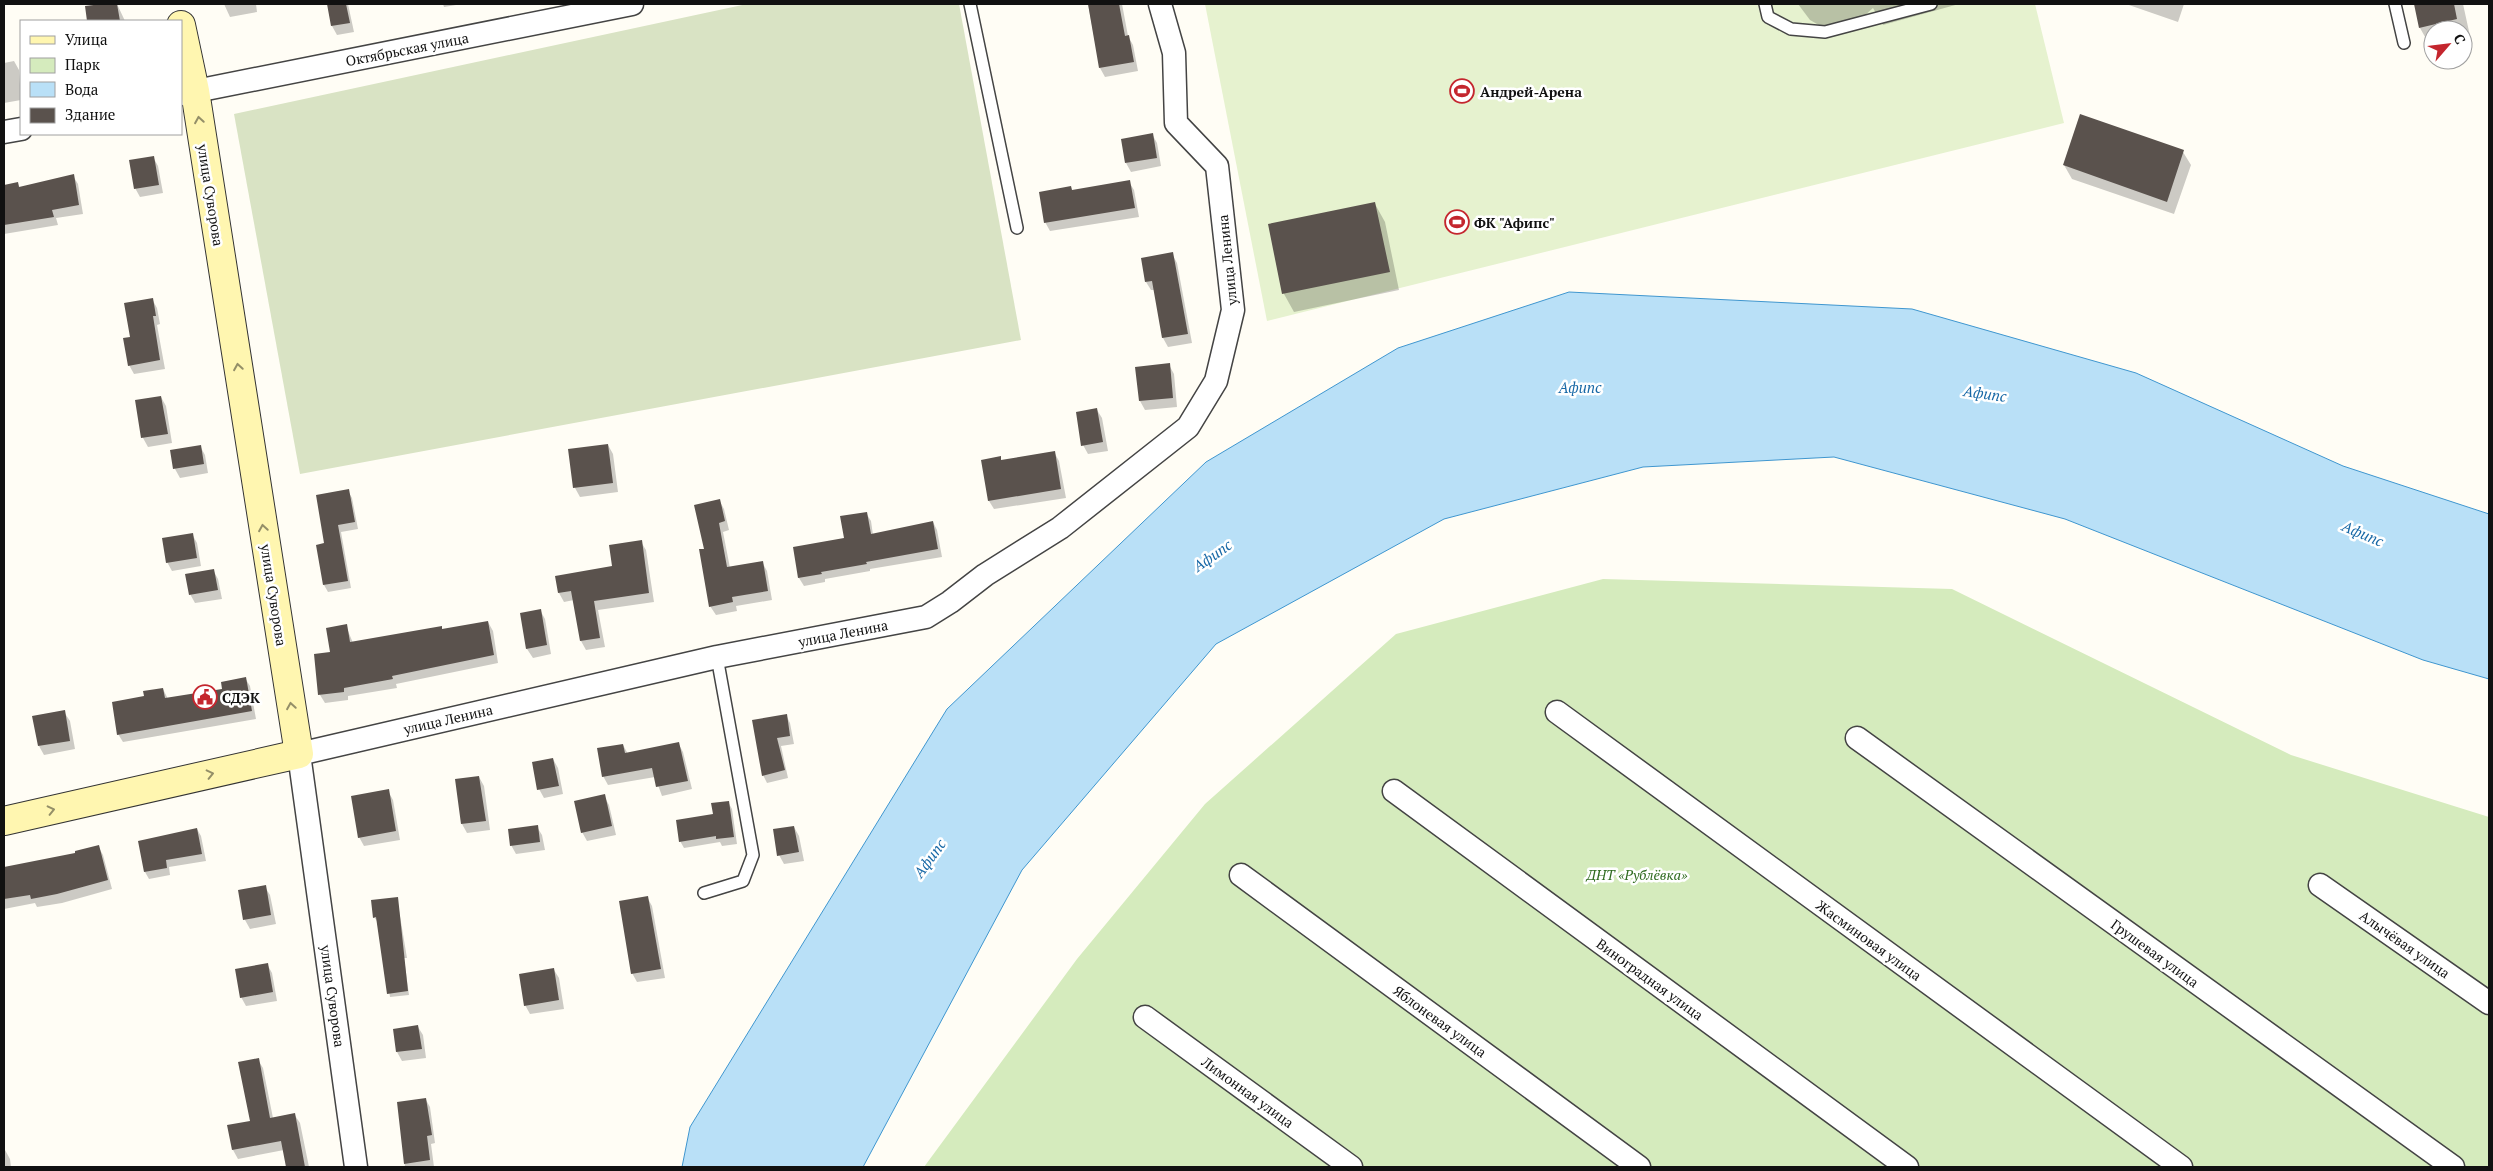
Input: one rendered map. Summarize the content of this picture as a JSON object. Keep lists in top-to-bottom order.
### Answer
{
  "streets": {
    "street": [
      "Октябрьская улица",
      "улица Суворова",
      "улица Ленина",
      "Жасминовая улица",
      "Алычёвая улица",
      "Грушевая улица",
      "Виноградная улица",
      "Яблоневая улица",
      "Лимонная улица"
    ]
  },
  "crossings": [
    ["Октябрьская улица", "улица Суворова"],
    ["улица Суворова", "улица Ленина"]
  ],
  "one_way": ["улица Суворова"],
  "water": ["Афипс"],
  "parks": ["ДНТ «Рублёвка»"],
  "places": {
    "sports": ["Андрей-Арена", "ФК \"Афипс\""],
    "public building": ["СДЭК"]
  },
  "legend": [
    "Улица",
    "Парк",
    "Вода",
    "Здание"
  ],
  "north": "top right"
}
